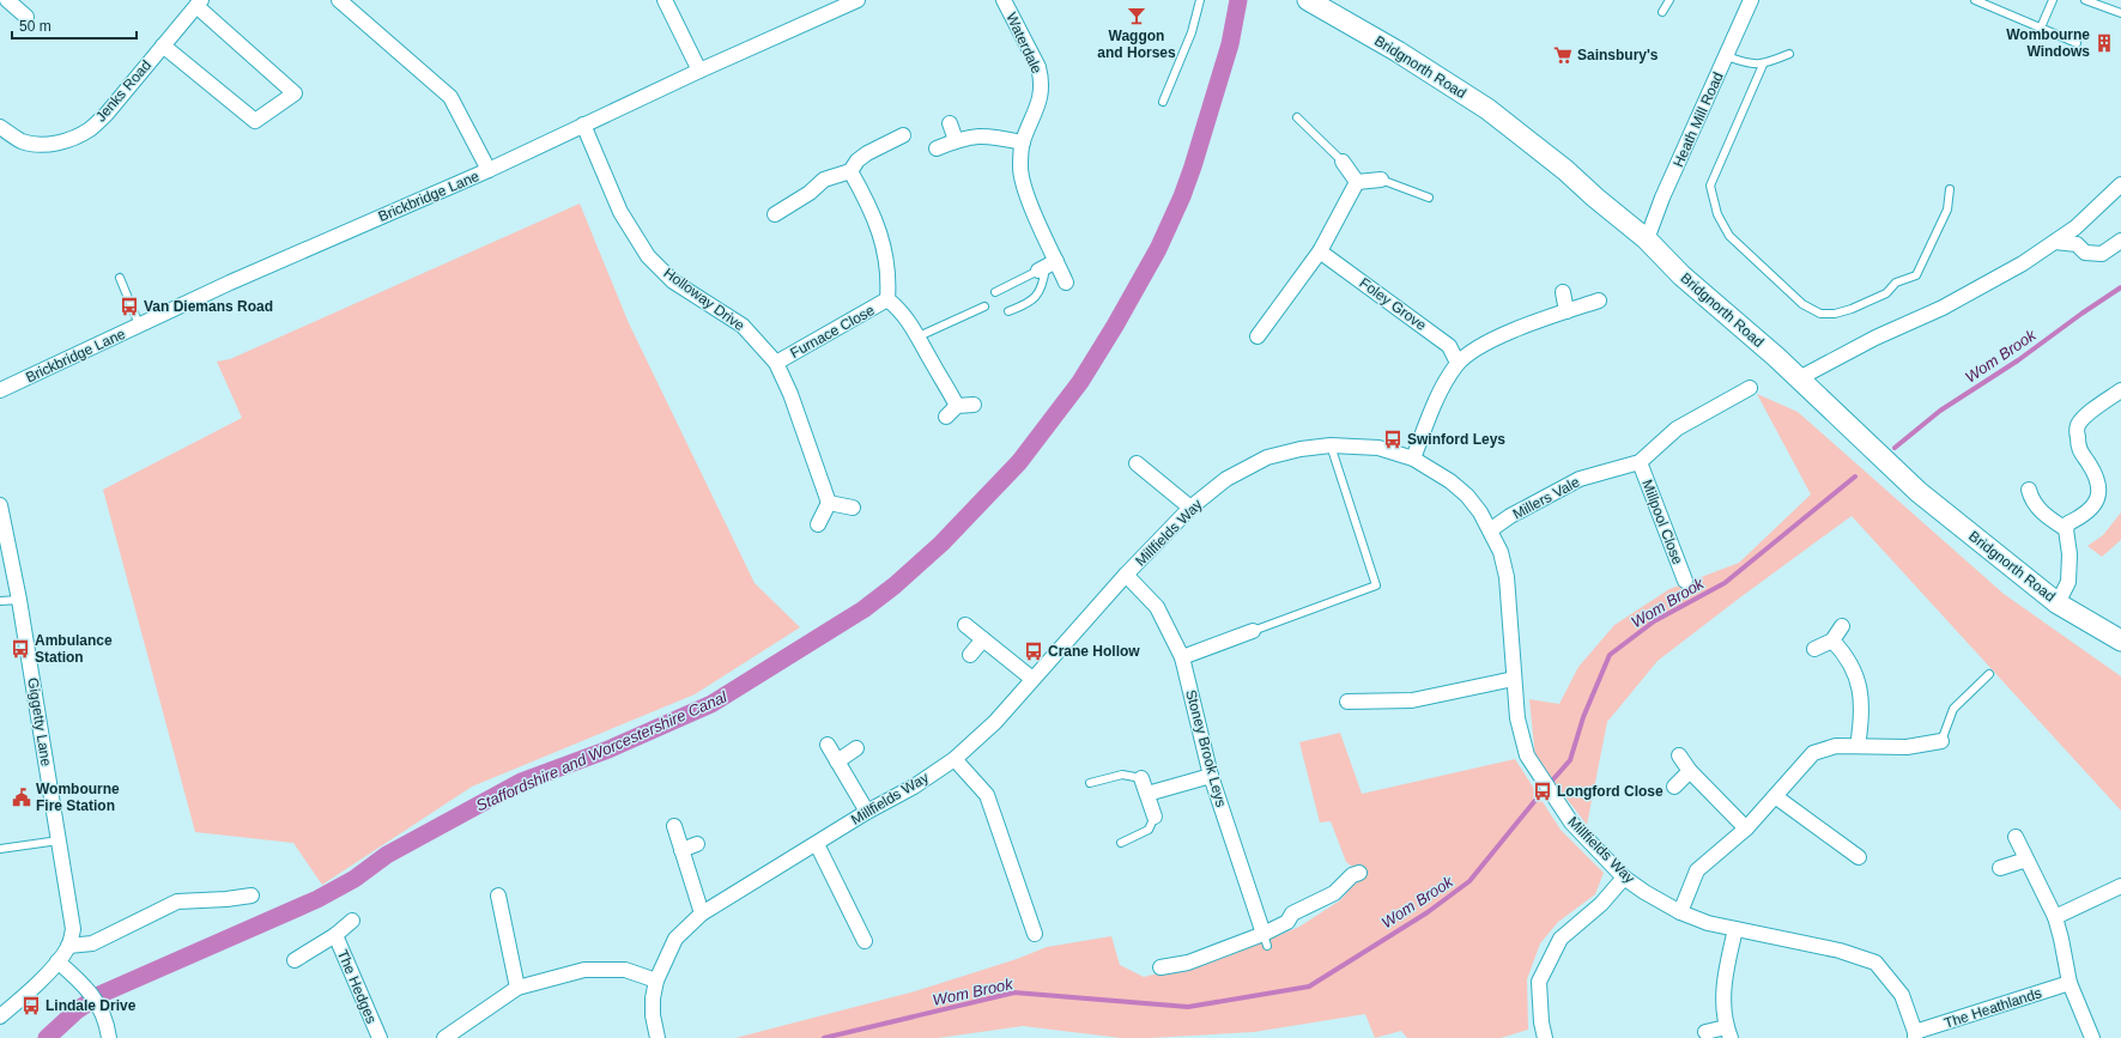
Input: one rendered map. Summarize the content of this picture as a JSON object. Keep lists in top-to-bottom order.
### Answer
{
  "streets": {
    "main road": ["Bridgnorth Road"],
    "street": [
      "Waterdale",
      "Jenks Road",
      "Heath Mill Road",
      "Brickbridge Lane",
      "Holloway Drive",
      "Foley Grove",
      "Furnace Close",
      "Millers Vale",
      "Millpool Close",
      "Millfields Way",
      "Giggetty Lane",
      "Stoney Brook Leys",
      "The Hedges",
      "The Heathlands"
    ]
  },
  "crossings": [
    ["Bridgnorth Road", "Heath Mill Road"],
    ["Brickbridge Lane", "Holloway Drive"],
    ["Holloway Drive", "Furnace Close"],
    ["Millers Vale", "Millpool Close"],
    ["Millers Vale", "Millfields Way"],
    ["Millfields Way", "Stoney Brook Leys"],
    ["Millfields Way", "The Heathlands"]
  ],
  "water": ["Wom Brook", "Staffordshire and Worcestershire Canal"],
  "places": {
    "bar": ["Waggon and Horses"],
    "building": ["Wombourne Windows"],
    "supermarket": ["Sainsbury's"],
    "bus stop": [
      "Van Diemans Road",
      "Swinford Leys",
      "Ambulance Station",
      "Crane Hollow",
      "Longford Close",
      "Lindale Drive"
    ],
    "public building": ["Wombourne Fire Station"]
  },
  "scale_bar": "50 m"
}
